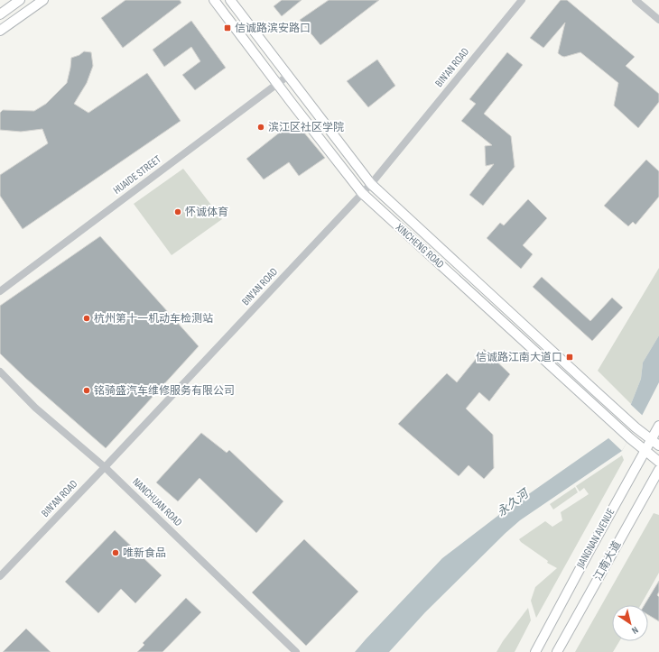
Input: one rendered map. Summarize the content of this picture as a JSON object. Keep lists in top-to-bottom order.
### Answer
{
  "streets": {
    "main road": ["XINCHENG ROAD", "JIANGNAN AVENUE", "江南大道"],
    "street": ["BIN'AN ROAD", "HUAIDE STREET", "NANCHUAN ROAD"]
  },
  "crossings": [
    ["BIN'AN ROAD", "XINCHENG ROAD"],
    ["BIN'AN ROAD", "NANCHUAN ROAD"],
    ["HUAIDE STREET", "XINCHENG ROAD"],
    ["XINCHENG ROAD", "JIANGNAN AVENUE"]
  ],
  "water": ["永久河"],
  "places": {
    "transit": ["信诚路滨安路口", "信诚路江南大道口"],
    "other": [
      "滨江区社区学院",
      "怀诚体育",
      "杭州第十一机动车检测站",
      "铭骑盛汽车维修服务有限公司",
      "唯新食品"
    ]
  },
  "north": "bottom right"
}
